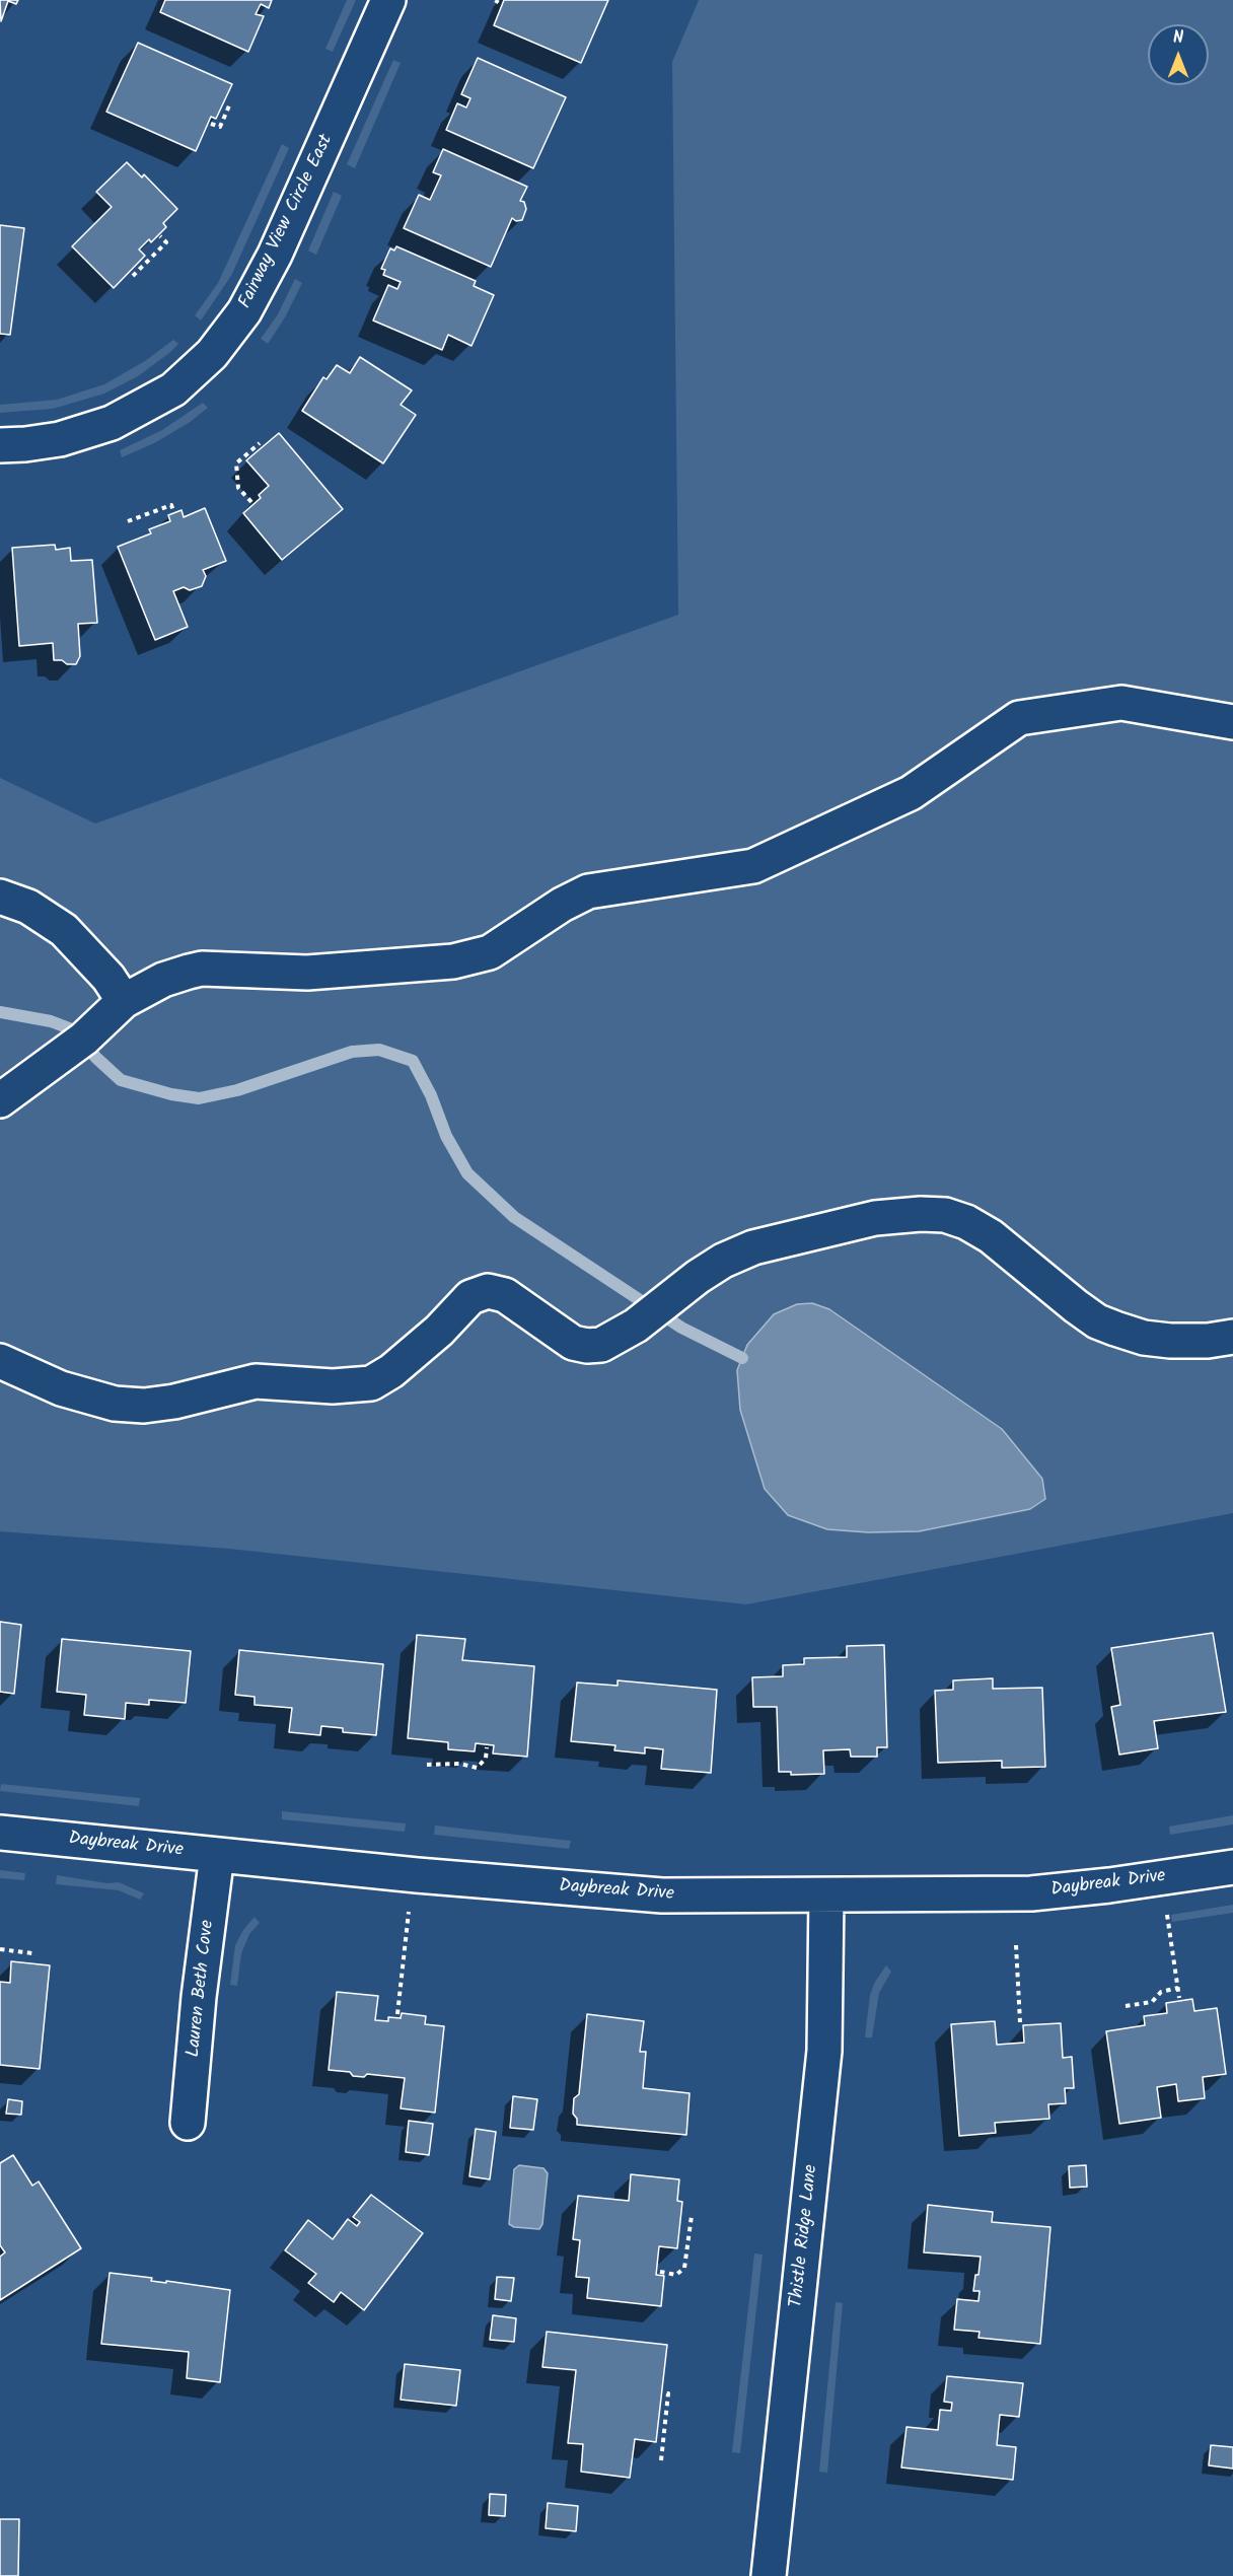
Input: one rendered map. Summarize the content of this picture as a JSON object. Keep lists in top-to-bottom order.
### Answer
{
  "streets": {
    "street": [
      "Fairway View Circle East",
      "Daybreak Drive",
      "Lauren Beth Cove",
      "Thistle Ridge Lane"
    ]
  },
  "crossings": [
    ["Daybreak Drive", "Lauren Beth Cove"],
    ["Daybreak Drive", "Thistle Ridge Lane"]
  ],
  "north": "top"
}
